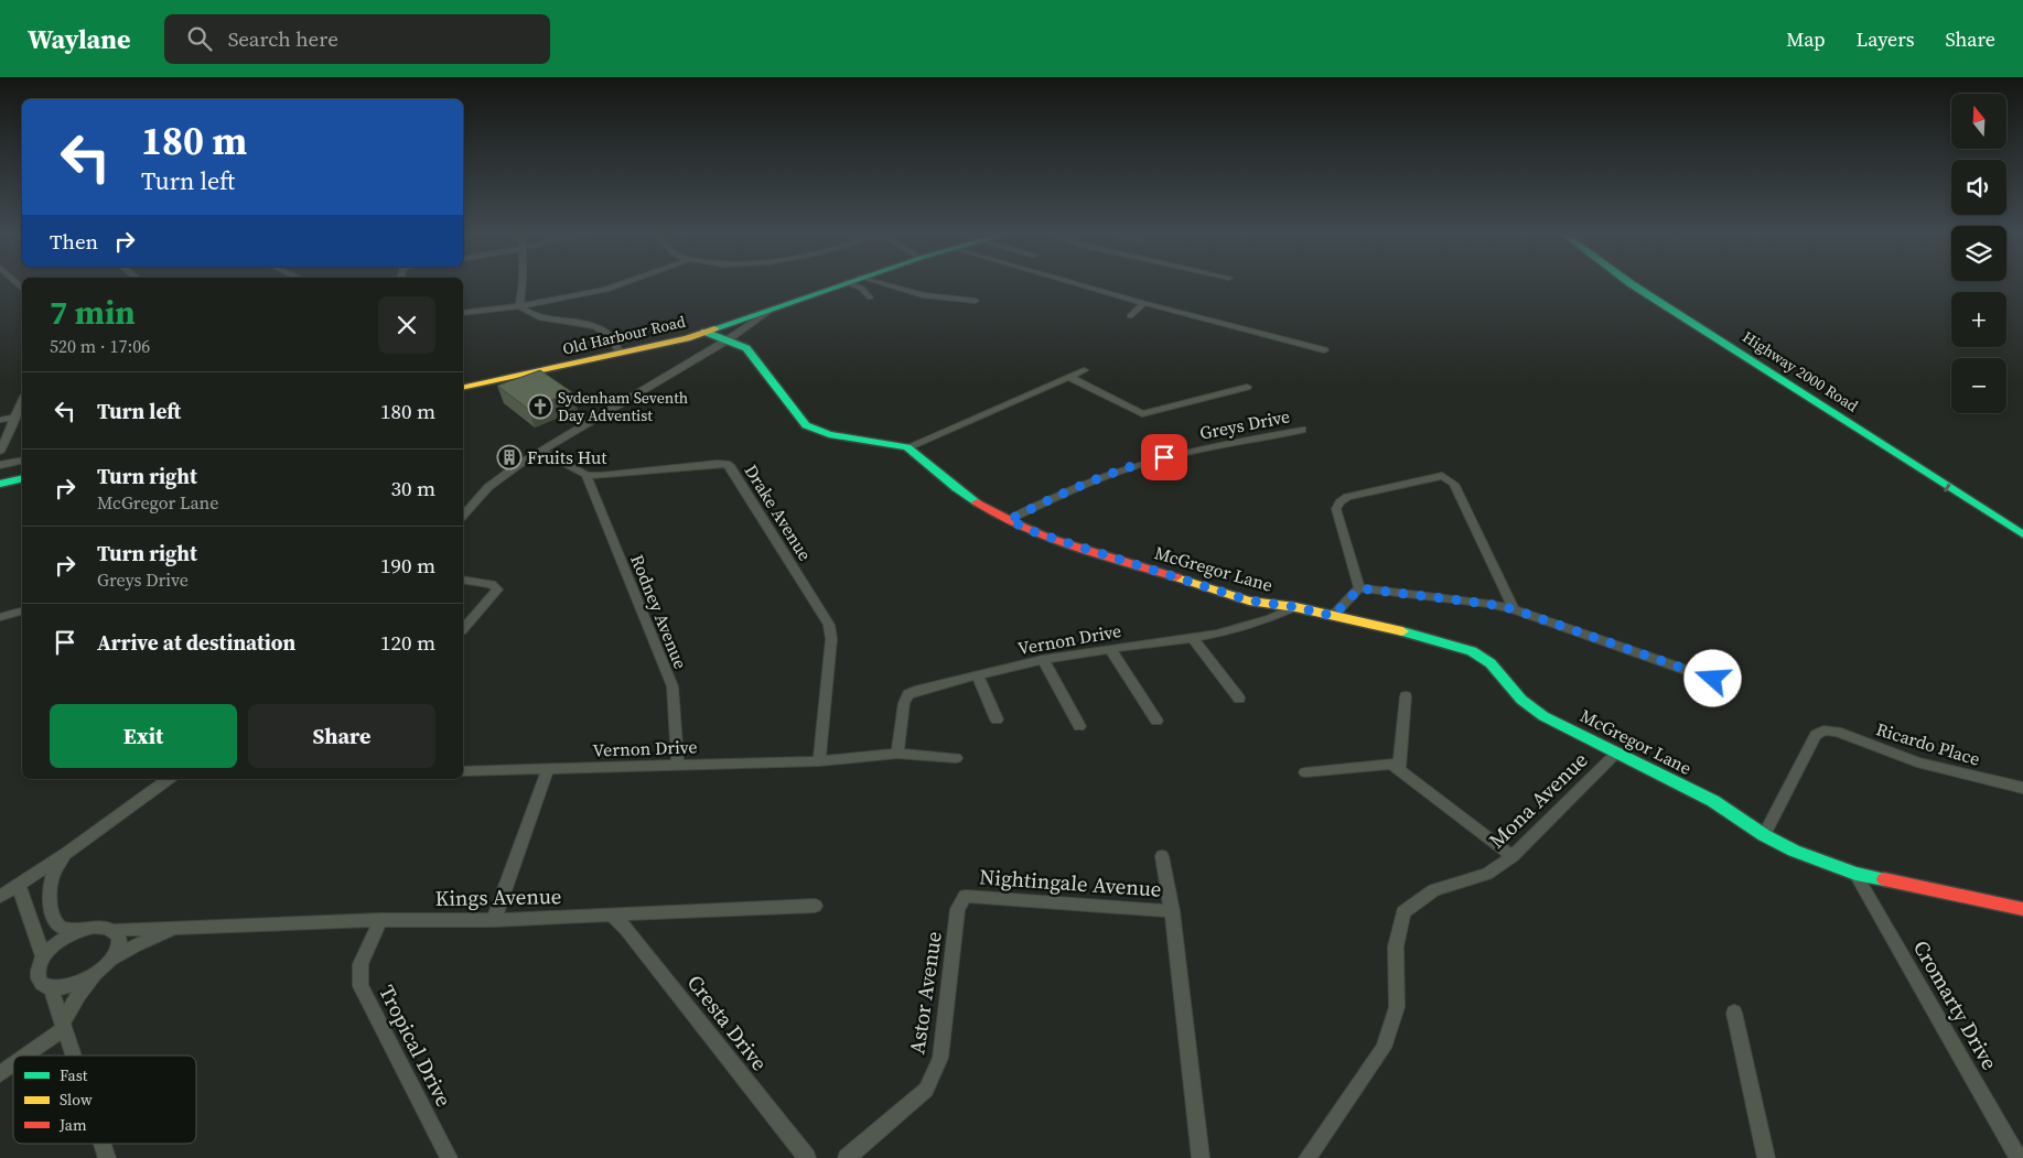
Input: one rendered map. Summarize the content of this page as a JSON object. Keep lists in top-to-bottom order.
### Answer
{
  "streets": {
    "main road": ["Old Harbour Road", "Highway 2000 Road", "McGregor Lane"],
    "street": [
      "Greys Drive",
      "Drake Avenue",
      "Rodney Avenue",
      "Vernon Drive",
      "Ricardo Place",
      "Mona Avenue",
      "Nightingale Avenue",
      "Kings Avenue",
      "Astor Avenue",
      "Cromarty Drive",
      "Cresta Drive",
      "Tropical Drive"
    ]
  },
  "crossings": [
    ["Old Harbour Road", "McGregor Lane"],
    ["Greys Drive", "McGregor Lane"],
    ["Drake Avenue", "Rodney Avenue"],
    ["Drake Avenue", "Vernon Drive"],
    ["McGregor Lane", "Vernon Drive"],
    ["McGregor Lane", "Ricardo Place"],
    ["McGregor Lane", "Mona Avenue"],
    ["McGregor Lane", "Cromarty Drive"],
    ["Rodney Avenue", "Vernon Drive"],
    ["Nightingale Avenue", "Astor Avenue"],
    ["Kings Avenue", "Cresta Drive"],
    ["Kings Avenue", "Tropical Drive"]
  ],
  "places": {
    "church": ["Sydenham Seventh Day Adventist"],
    "building": ["Fruits Hut"]
  },
  "legend": ["Fast", "Slow", "Jam"],
  "north": "top",
  "page": {
    "header": "Waylane",
    "search": "Search here",
    "nav": ["Map", "Layers", "Share"],
    "map_buttons": ["+", "−"],
    "turn": ["180 m", "Turn left"],
    "then": "Then",
    "heading": ["7 min", "520 m · 17:06"],
    "list": [
      {
        "name": "Turn left",
        "value": "180 m"
      },
      {
        "name": "Turn right",
        "note": "McGregor Lane",
        "value": "30 m"
      },
      {
        "name": "Turn right",
        "note": "Greys Drive",
        "value": "190 m"
      },
      {
        "name": "Arrive at destination",
        "value": "120 m"
      }
    ],
    "buttons": ["Exit", "Share"]
  }
}
